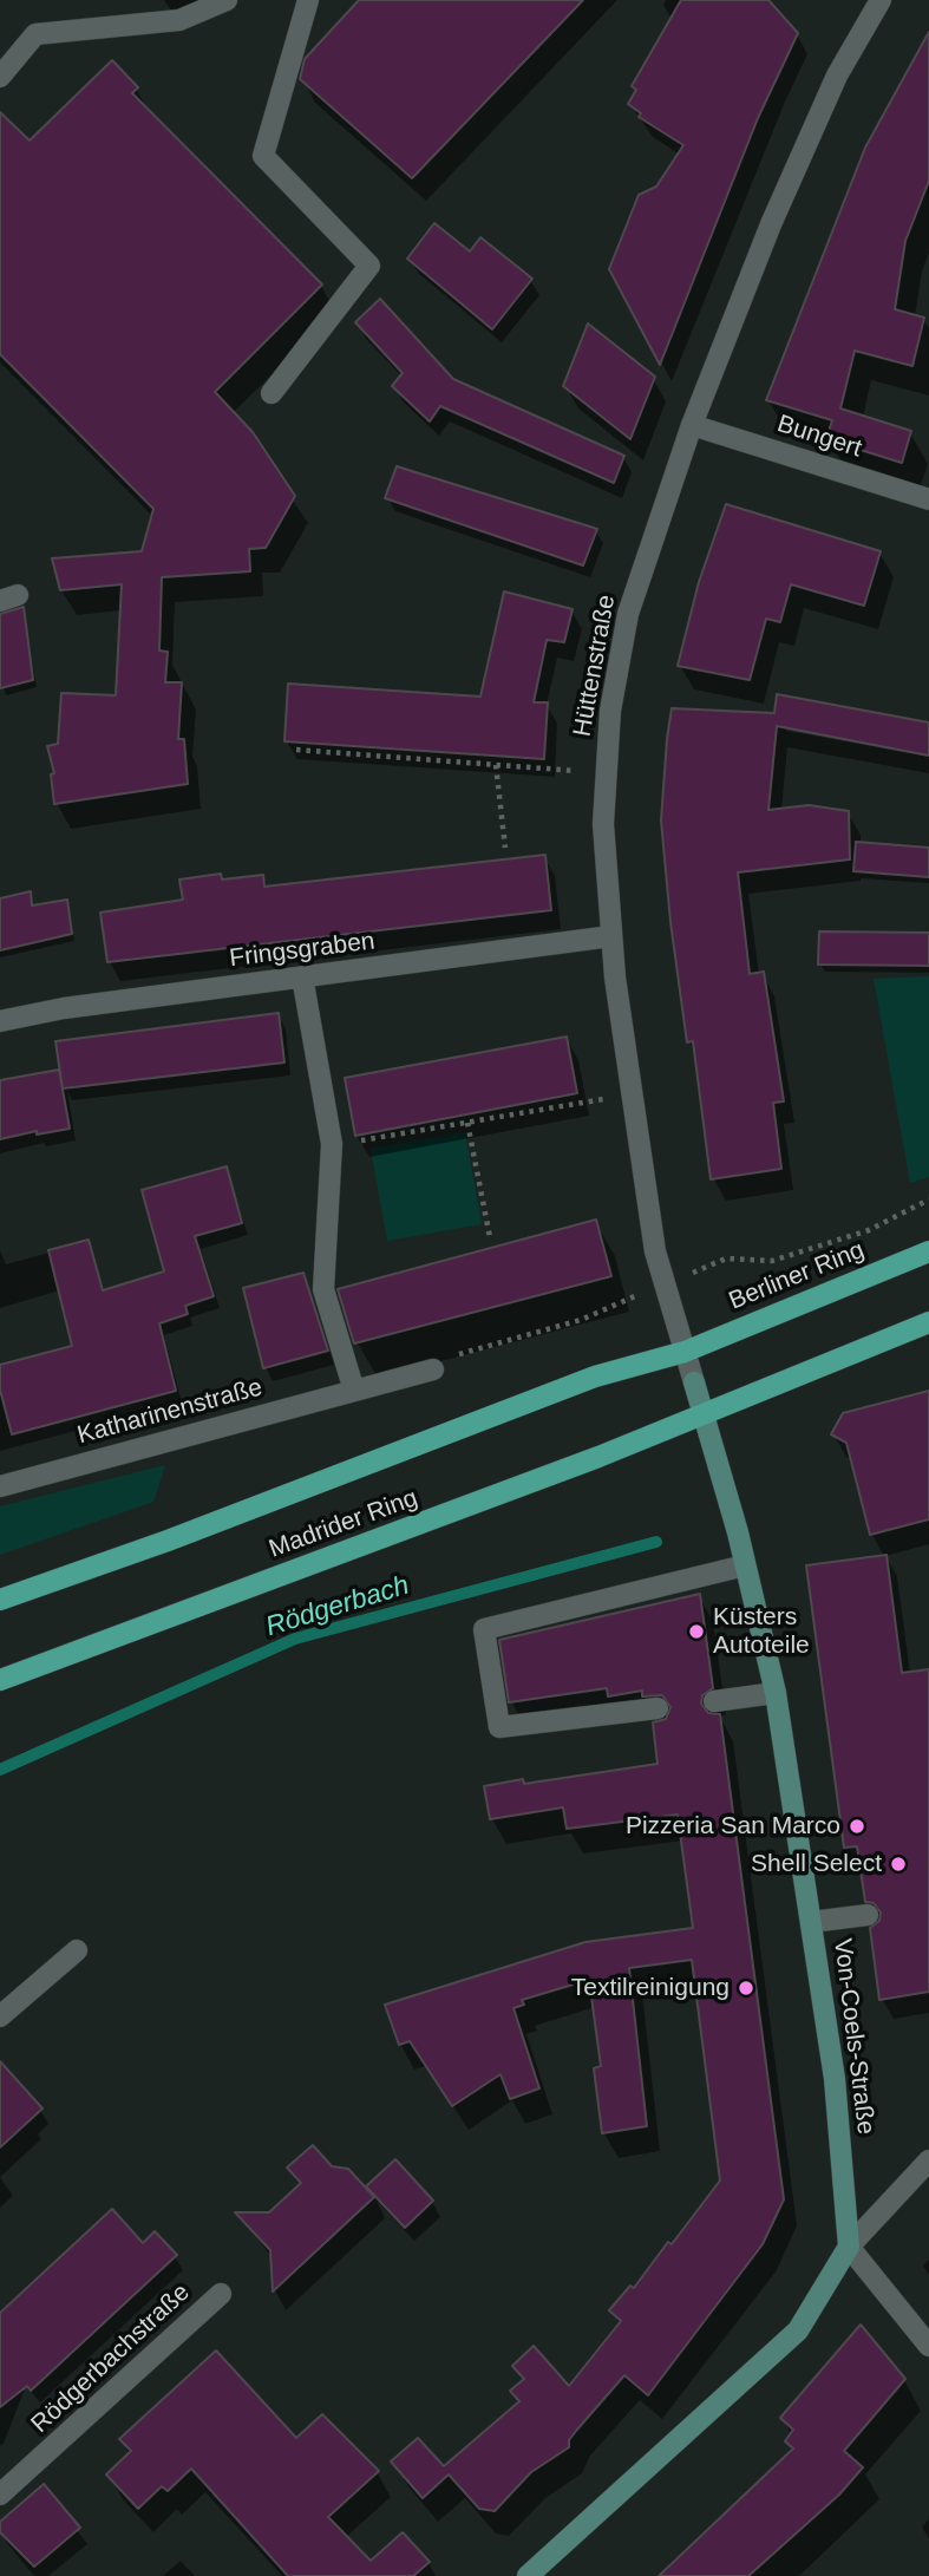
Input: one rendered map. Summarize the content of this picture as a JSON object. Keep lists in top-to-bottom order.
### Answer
{
  "streets": {
    "main road": ["Berliner Ring", "Madrider Ring", "Von-Coels-Straße"],
    "street": [
      "Bungert",
      "Hüttenstraße",
      "Fringsgraben",
      "Katharinenstraße",
      "Rödgerbachstraße"
    ]
  },
  "crossings": [
    ["Bungert", "Hüttenstraße"],
    ["Hüttenstraße", "Fringsgraben"],
    ["Hüttenstraße", "Berliner Ring"],
    ["Hüttenstraße", "Madrider Ring"],
    ["Hüttenstraße", "Von-Coels-Straße"],
    ["Berliner Ring", "Madrider Ring"],
    ["Madrider Ring", "Von-Coels-Straße"]
  ],
  "water": ["Rödgerbach"],
  "places": [
    "Küsters Autoteile",
    "Pizzeria San Marco",
    "Shell Select",
    "Textilreinigung"
  ]
}
